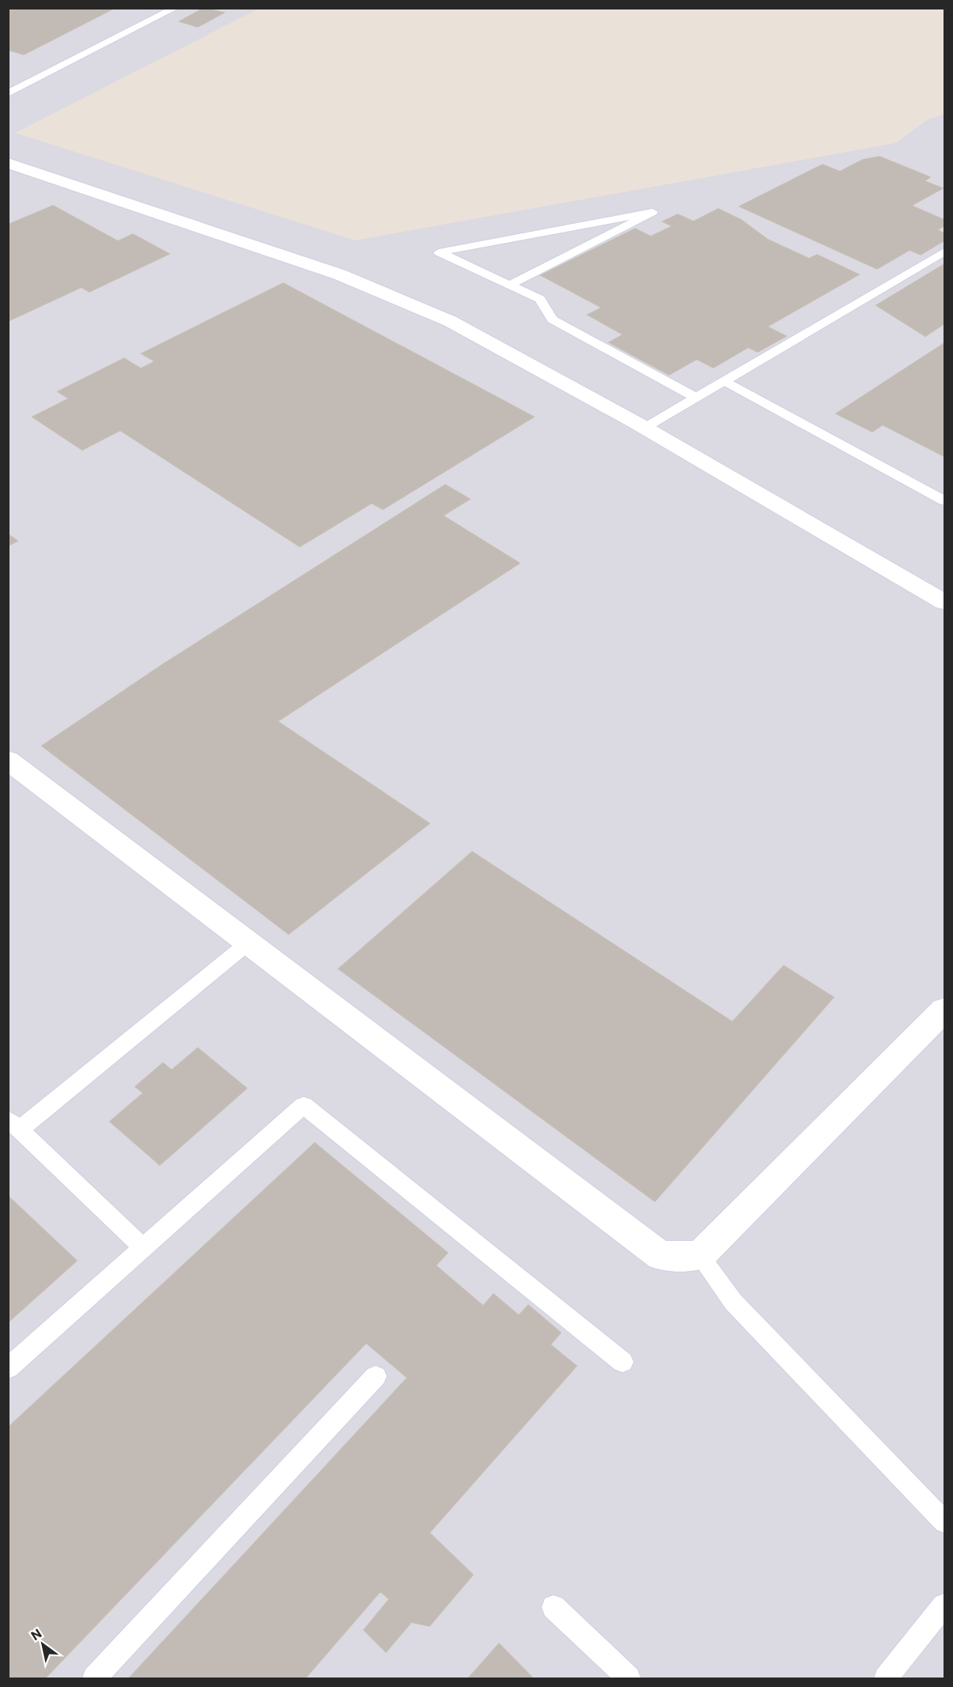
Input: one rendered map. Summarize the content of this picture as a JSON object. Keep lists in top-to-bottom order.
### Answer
{
  "north": "top left"
}
